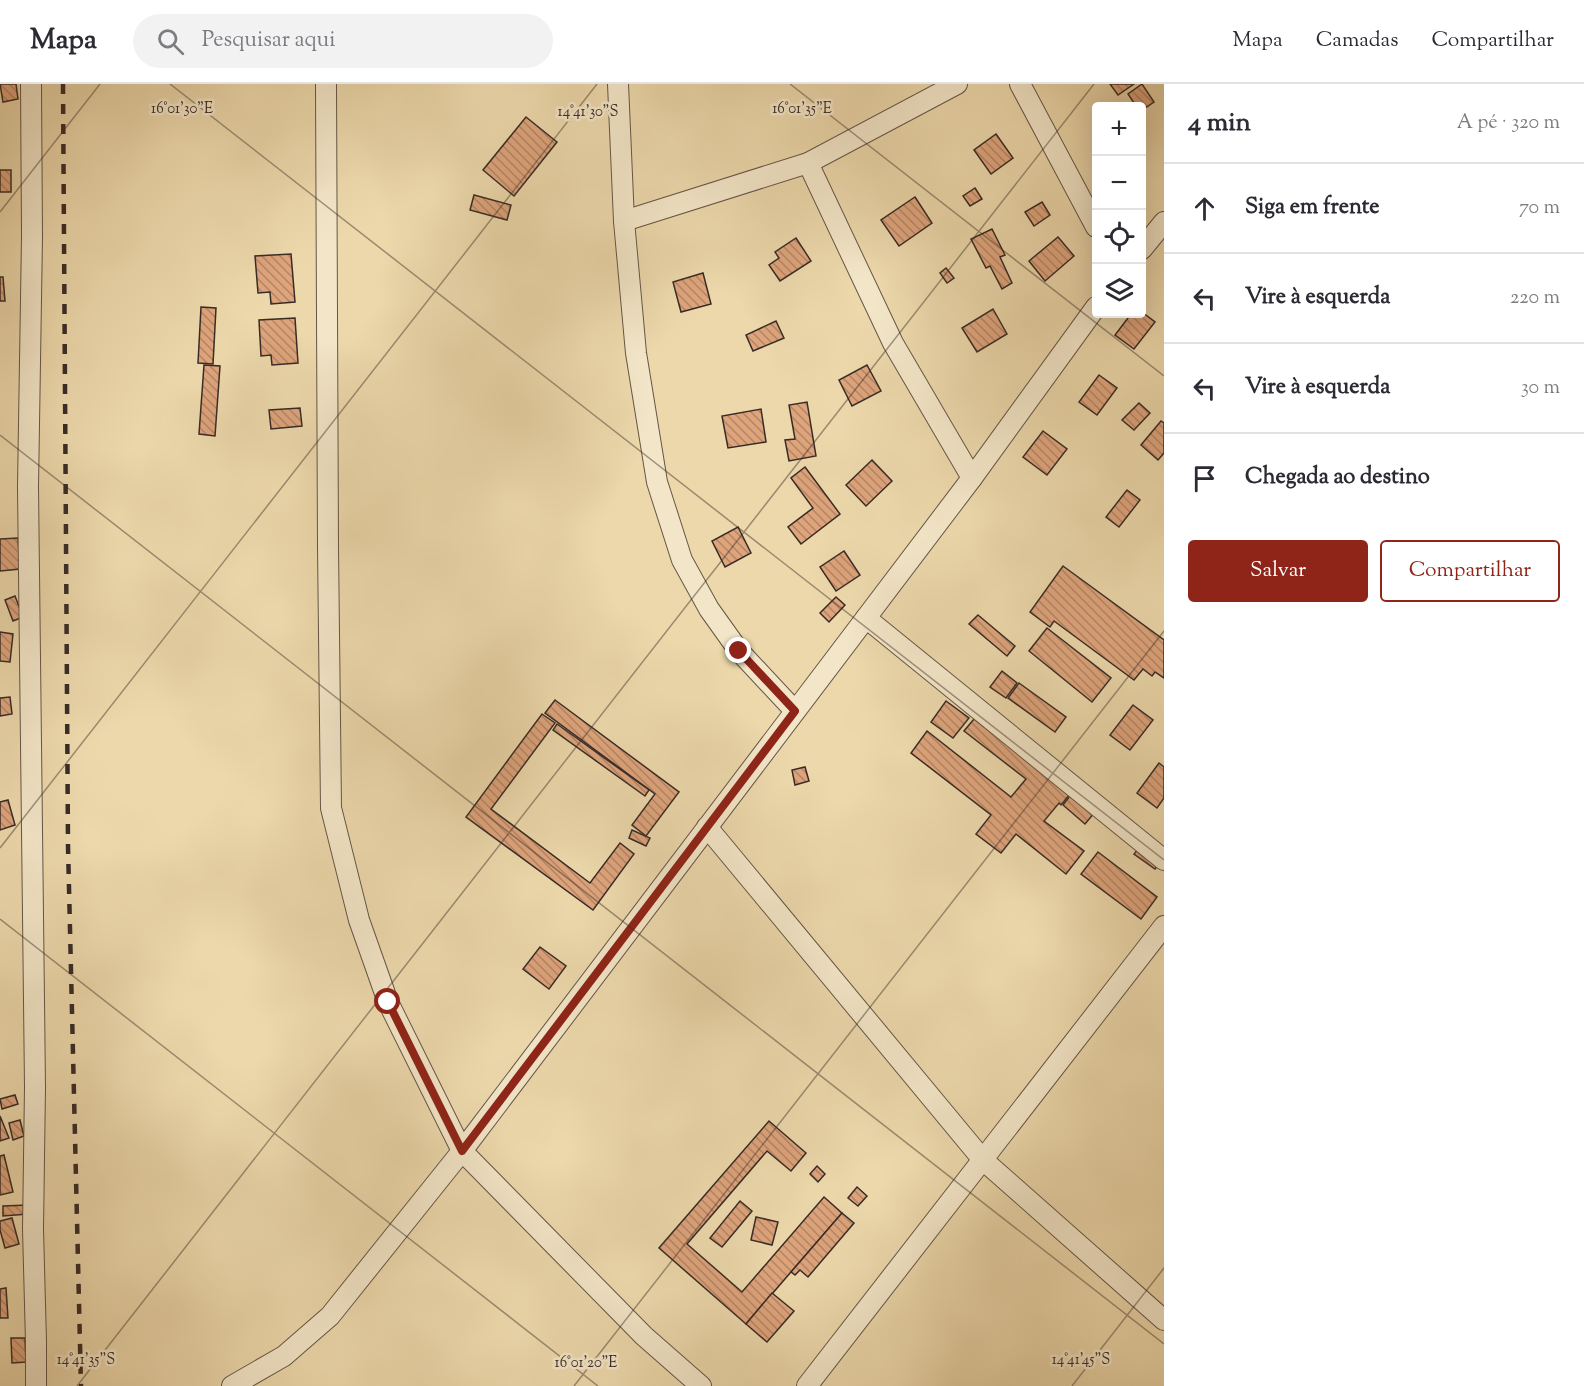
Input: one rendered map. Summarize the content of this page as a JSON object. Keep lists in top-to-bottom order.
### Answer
{
  "page": {
    "header": "Mapa",
    "search": "Pesquisar aqui",
    "nav": ["Mapa", "Camadas", "Compartilhar"],
    "heading": ["4 min", "A pé · 320 m"],
    "map_buttons": ["+", "−"],
    "list": [
      ["Siga em frente", "70 m"],
      ["Vire à esquerda", "220 m"],
      ["Vire à esquerda", "30 m"],
      "Chegada ao destino"
    ],
    "buttons": ["Salvar", "Compartilhar"]
  },
  "coordinates": [
    "16°01'30\"E",
    "16°01'35\"E",
    "14°41'30\"S",
    "14°41'35\"S",
    "14°41'45\"S",
    "16°01'20\"E"
  ]
}
